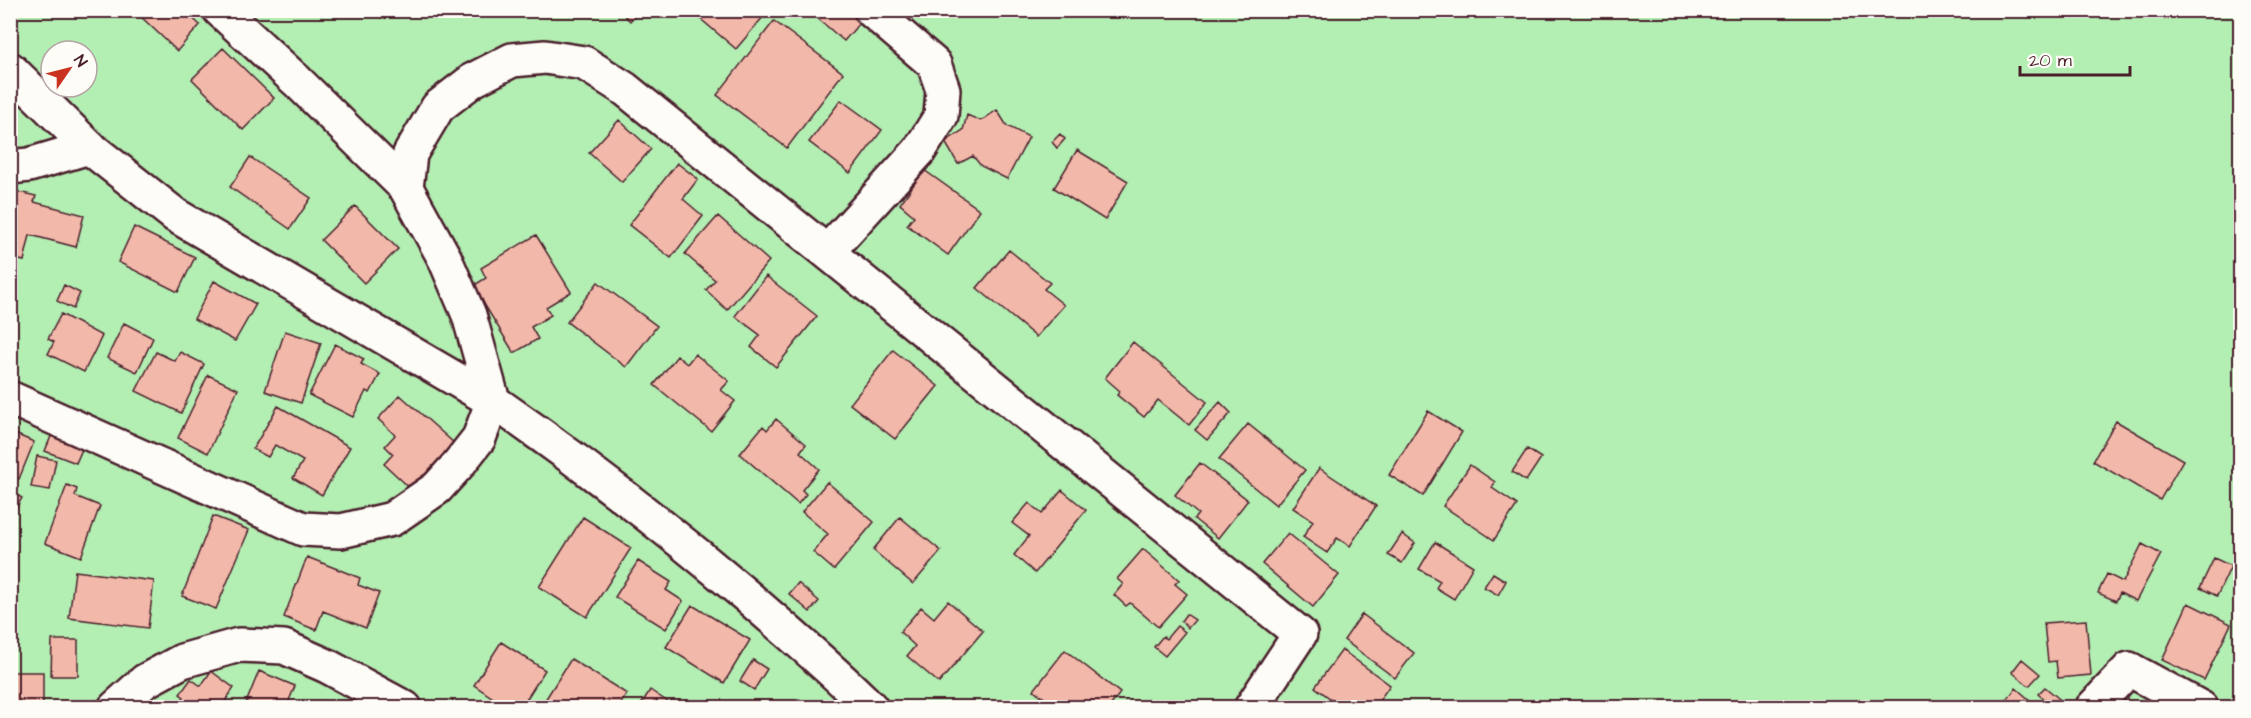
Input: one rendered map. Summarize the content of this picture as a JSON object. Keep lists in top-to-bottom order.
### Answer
{
  "scale_bar": "20 m",
  "north": "top right"
}
